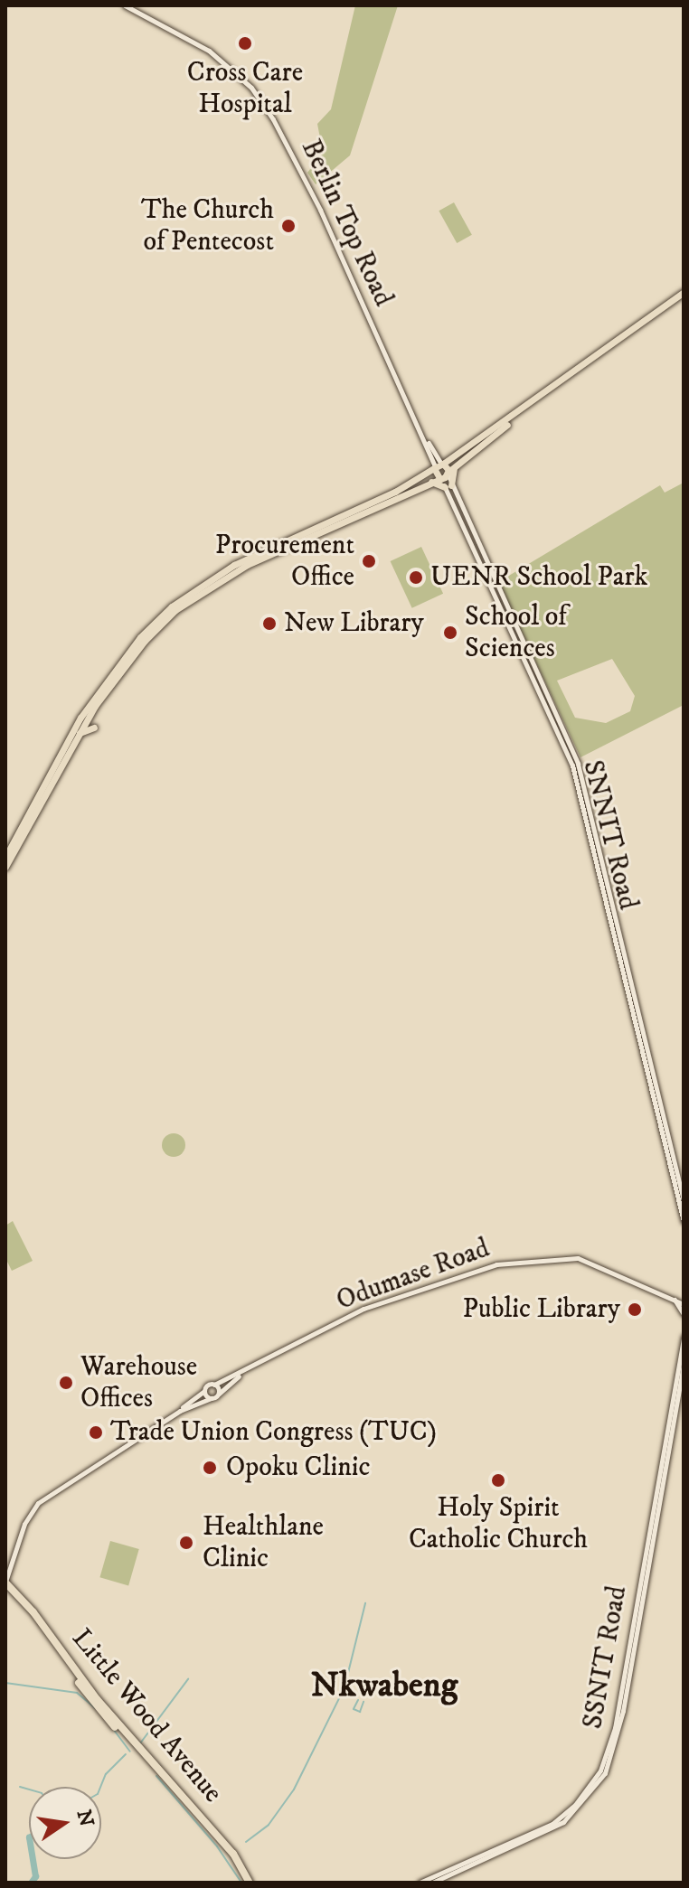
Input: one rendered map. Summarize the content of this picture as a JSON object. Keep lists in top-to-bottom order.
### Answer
{
  "streets": {
    "highway": ["Little Wood Avenue"],
    "street": [
      "Berlin Top Road",
      "SNNIT Road",
      "Odumase Road",
      "SSNIT Road"
    ]
  },
  "districts": ["Nkwabeng"],
  "places": [
    "Cross Care Hospital",
    "The Church of Pentecost",
    "Procurement Office",
    "UENR School Park",
    "New Library",
    "School of Sciences",
    "Public Library",
    "Warehouse Offices",
    "Trade Union Congress (TUC)",
    "Opoku Clinic",
    "Holy Spirit Catholic Church",
    "Healthlane Clinic"
  ],
  "north": "right"
}
